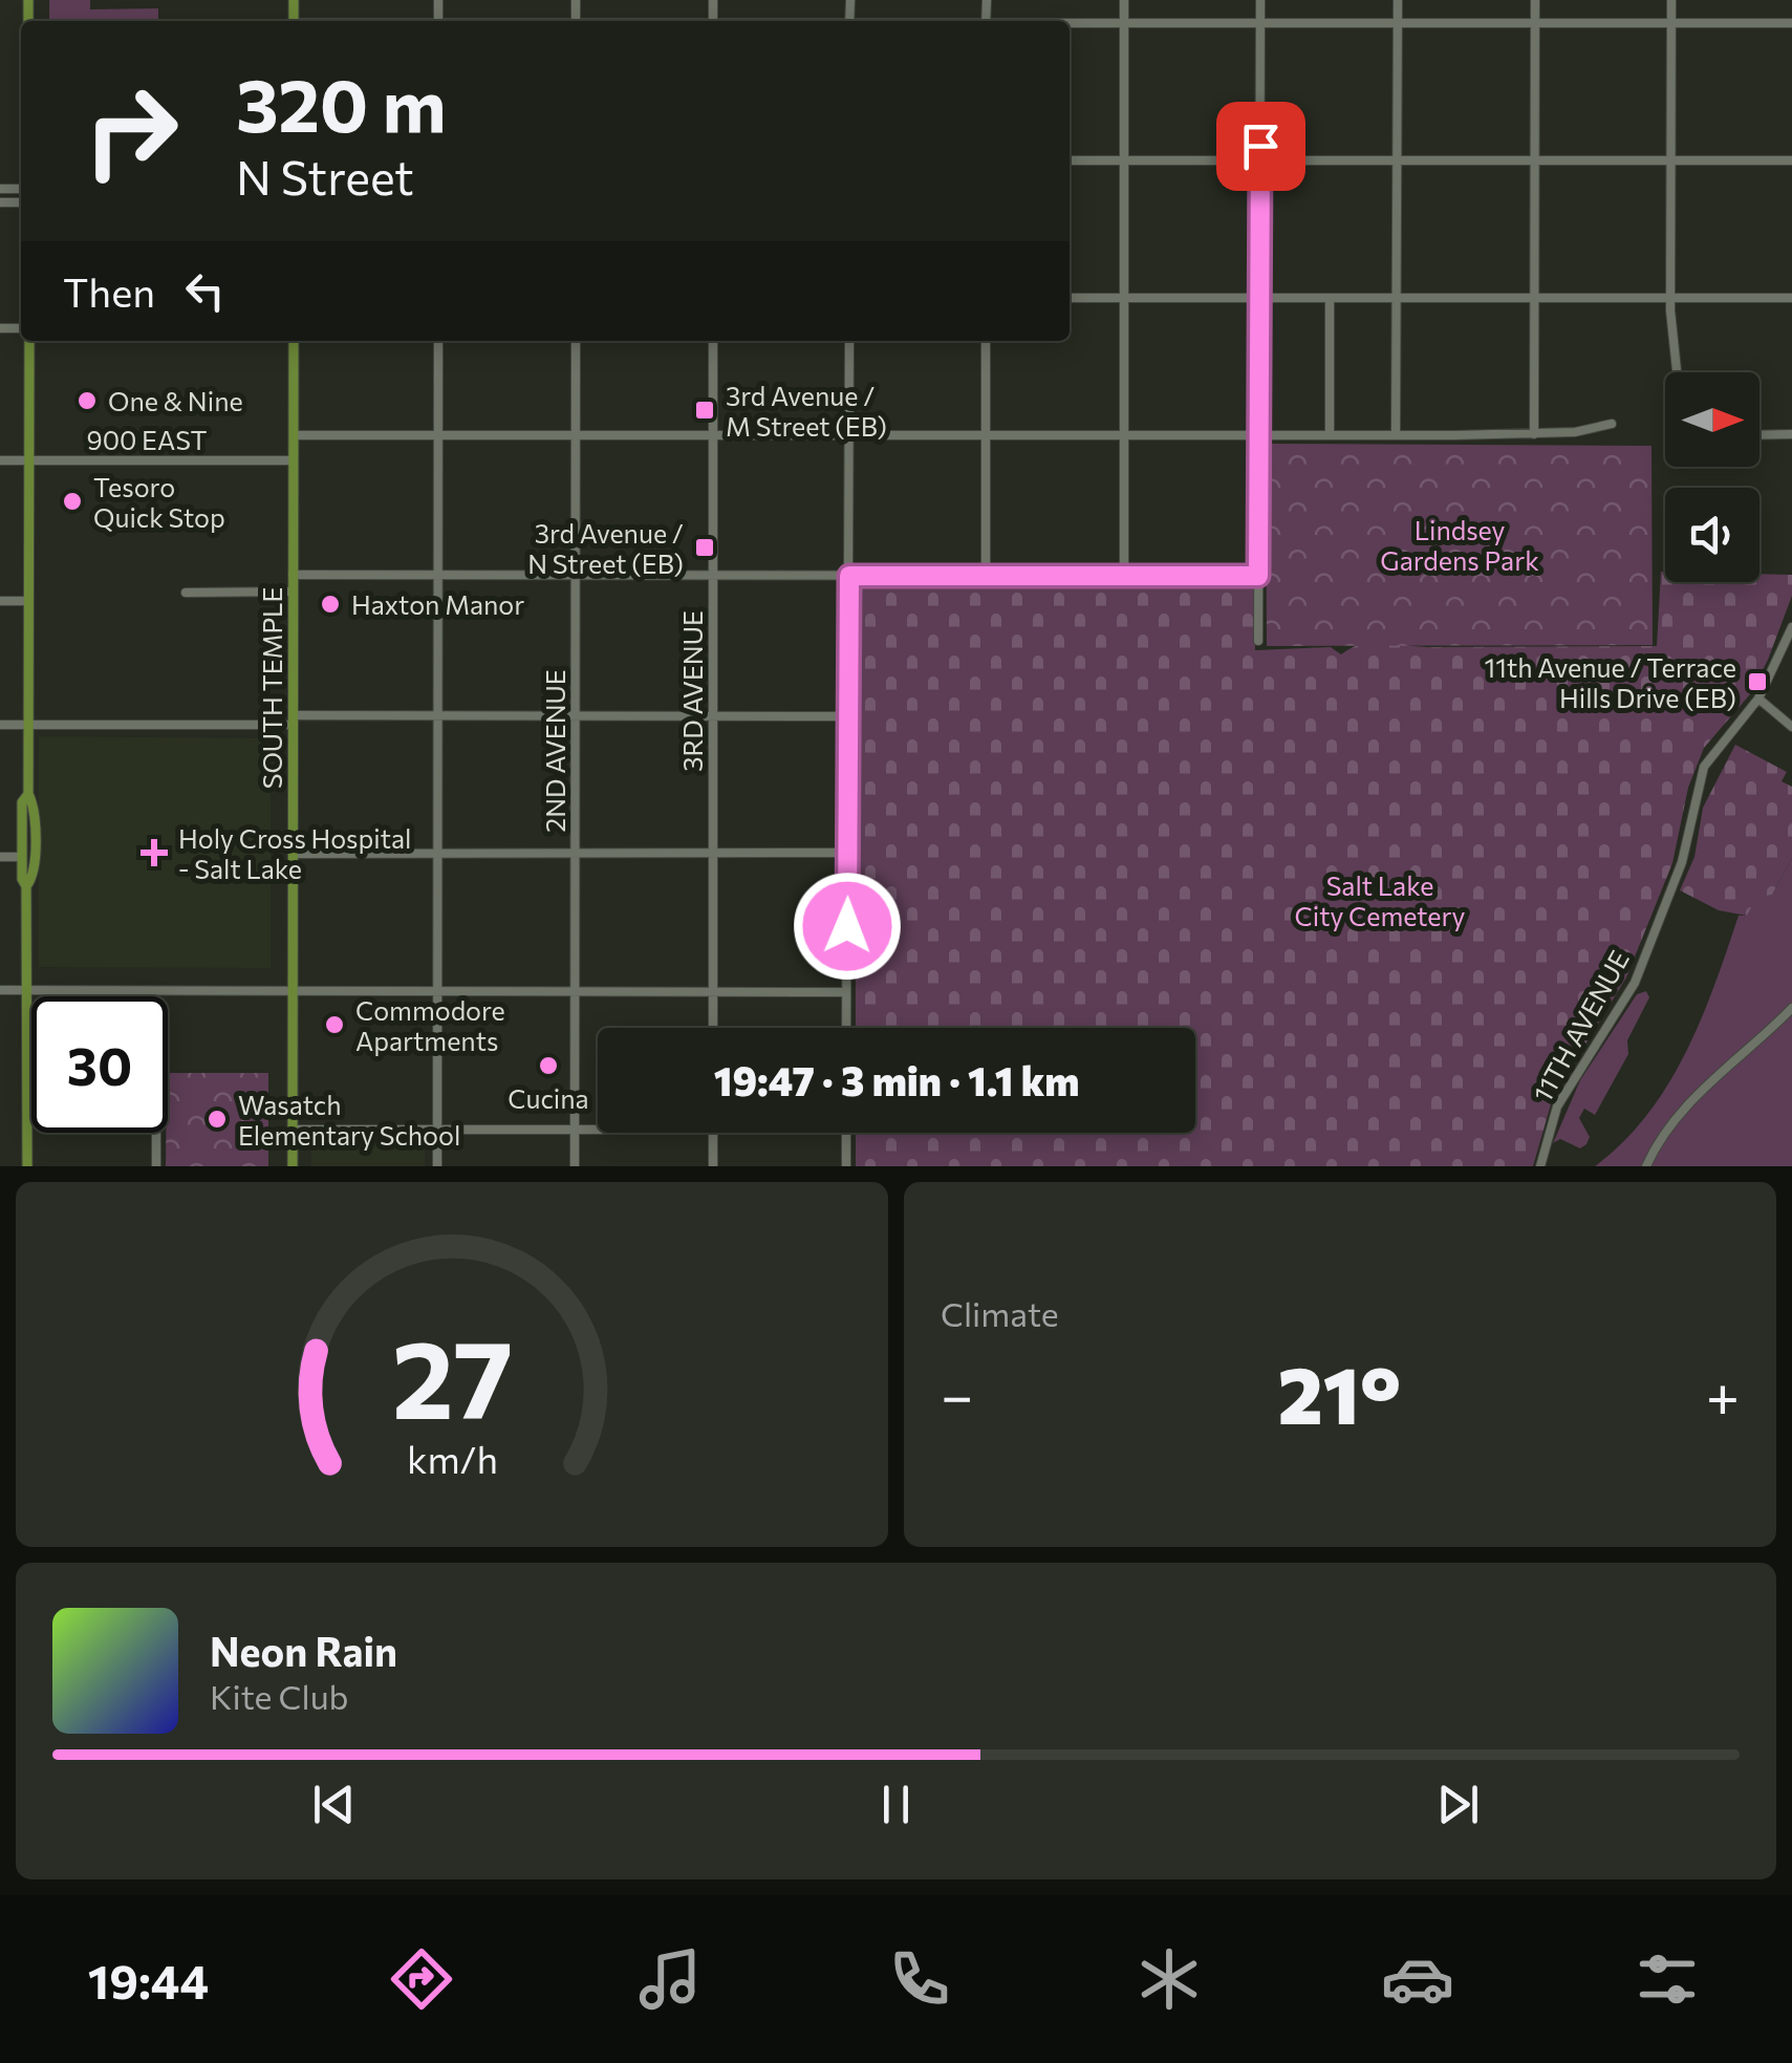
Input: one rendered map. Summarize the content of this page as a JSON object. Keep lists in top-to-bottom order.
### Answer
{
  "streets": {
    "main road": ["SOUTH TEMPLE"],
    "street": [
      "900 EAST",
      "3RD AVENUE",
      "2ND AVENUE",
      "11TH AVENUE"
    ]
  },
  "crossings": [
    ["900 EAST", "SOUTH TEMPLE"]
  ],
  "parks": ["Lindsey Gardens Park", "Salt Lake City Cemetery"],
  "places": {
    "other": [
      "One & Nine",
      "Tesoro Quick Stop",
      "Haxton Manor",
      "Commodore Apartments",
      "Cucina",
      "Wasatch Elementary School"
    ],
    "transit": ["3rd Avenue / M Street (EB)", "3rd Avenue / N Street (EB)", "11th Avenue / Terrace Hills Drive (EB)"],
    "health": ["Holy Cross Hospital - Salt Lake"]
  },
  "north": "right",
  "page": {
    "turn": ["320 m", "N Street"],
    "then": "Then",
    "limit": "30",
    "trip": "19:47 · 3 min · 1.1 km",
    "tile": "Climate",
    "heat": ["−", "21°", "+"],
    "song": ["Neon Rain", "Kite Club"],
    "tabs": "19:44",
    "gauge": ["27", "km/h"]
  }
}
